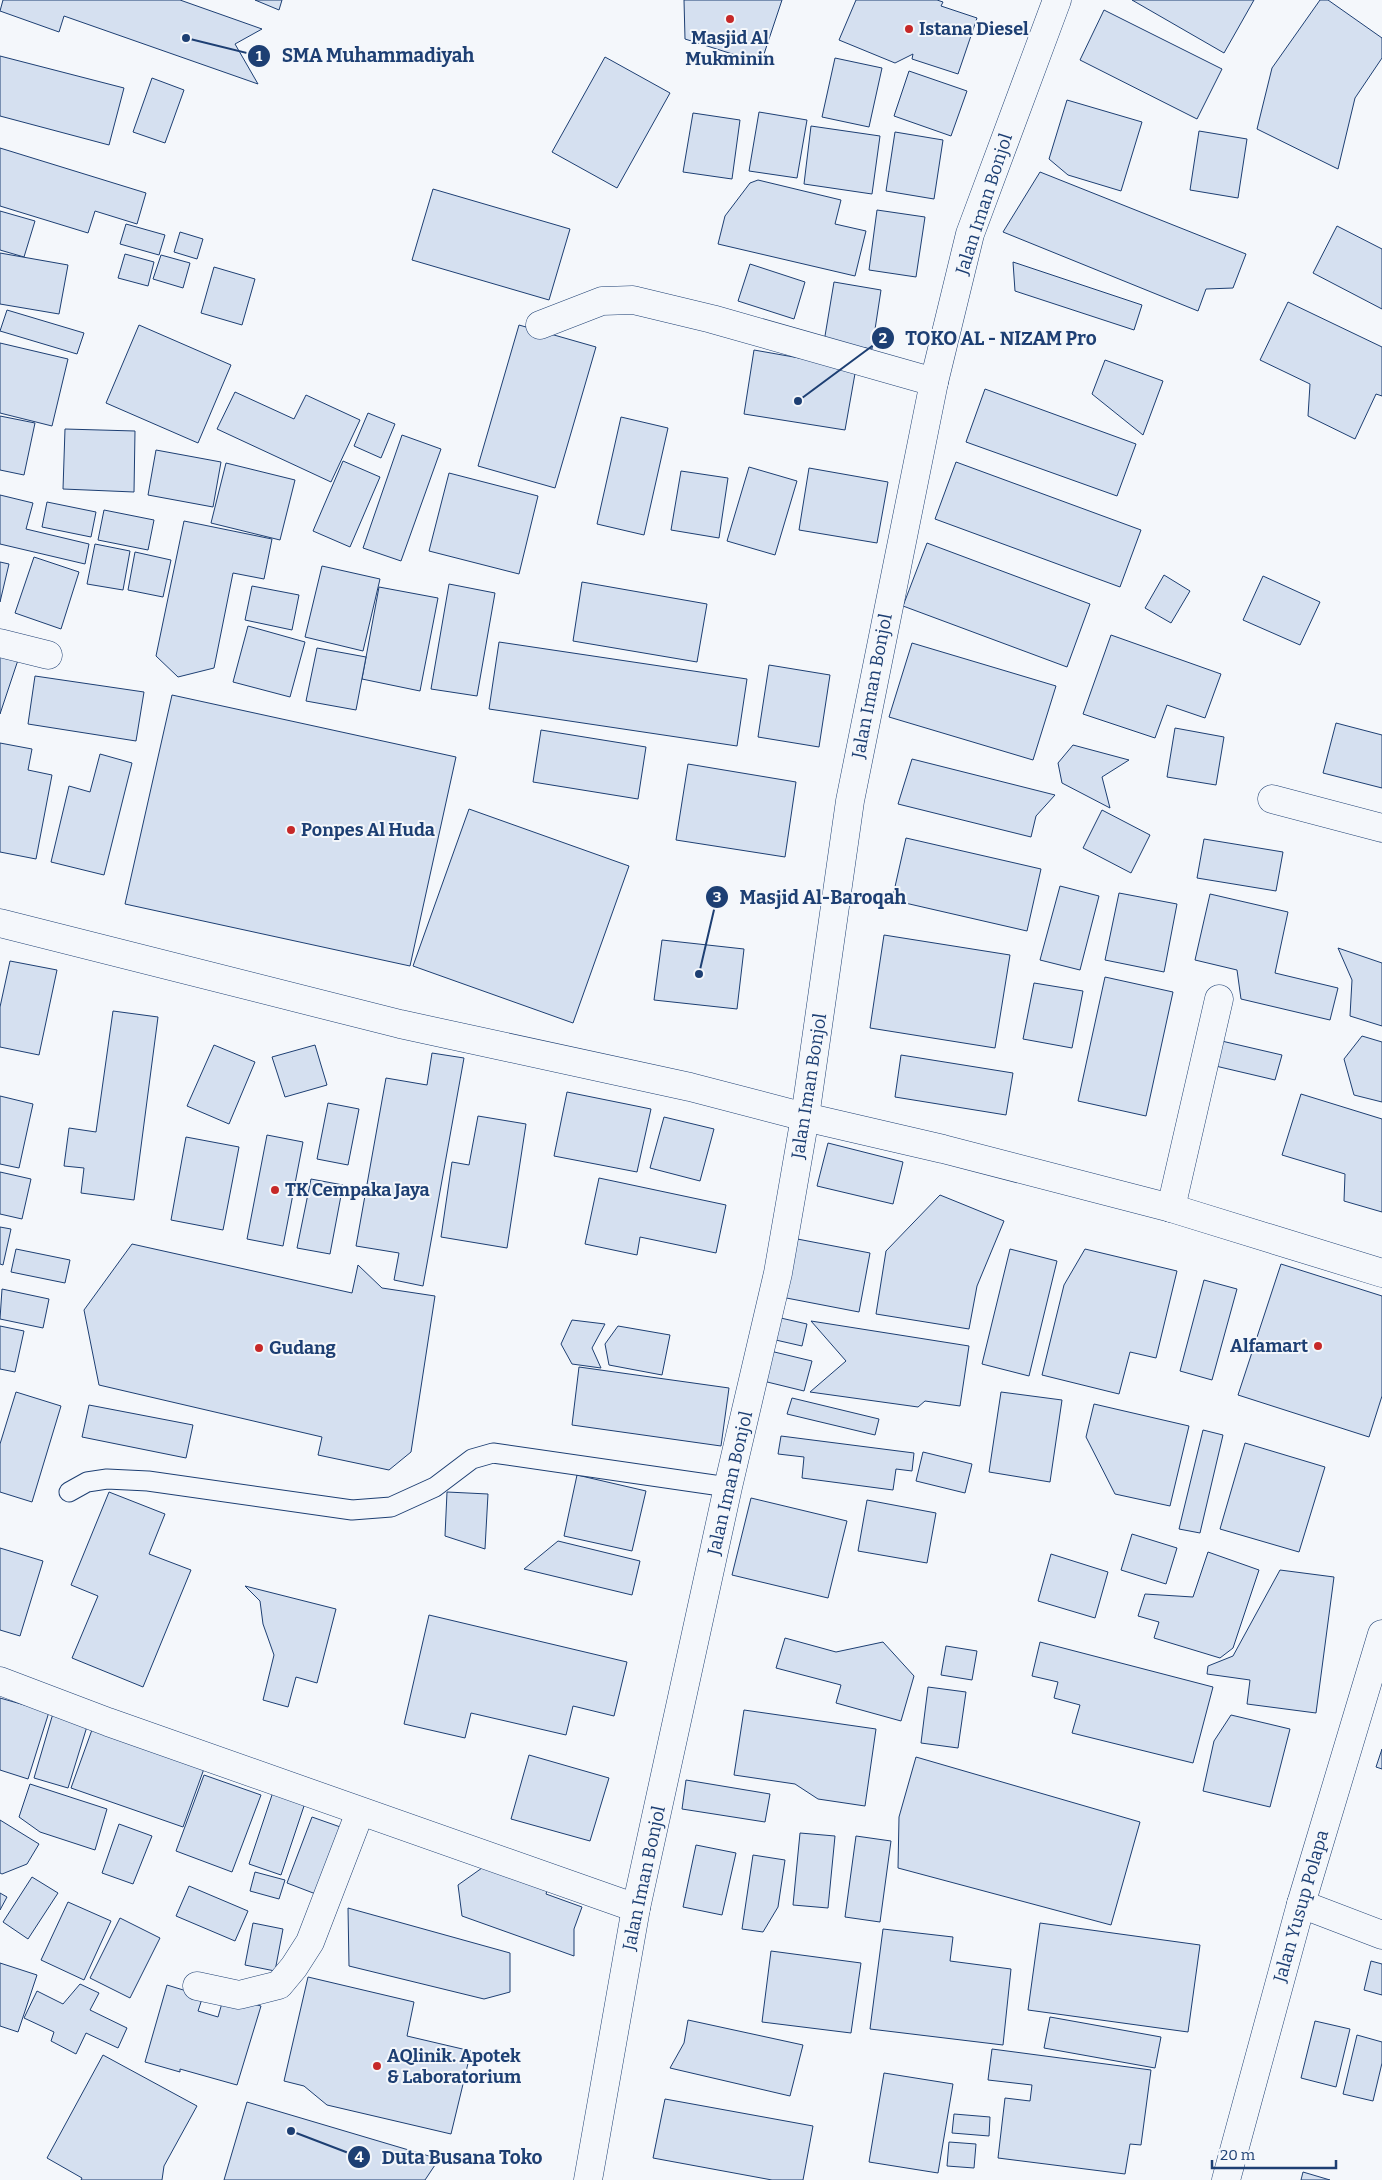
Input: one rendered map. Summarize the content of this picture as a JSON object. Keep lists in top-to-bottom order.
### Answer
{
  "streets": {
    "street": ["Jalan Iman Bonjol", "Jalan Yusup Polapa"]
  },
  "places": [
    "Masjid Al Mukminin",
    "Istana Diesel",
    "SMA Muhammadiyah",
    "TOKO AL - NIZAM Pro",
    "Ponpes Al Huda",
    "Masjid Al-Baroqah",
    "TK Cempaka Jaya",
    "Alfamart",
    "Gudang",
    "AQlinik. Apotek & Laboratorium",
    "Duta Busana Toko"
  ],
  "scale_bar": "20 m"
}
